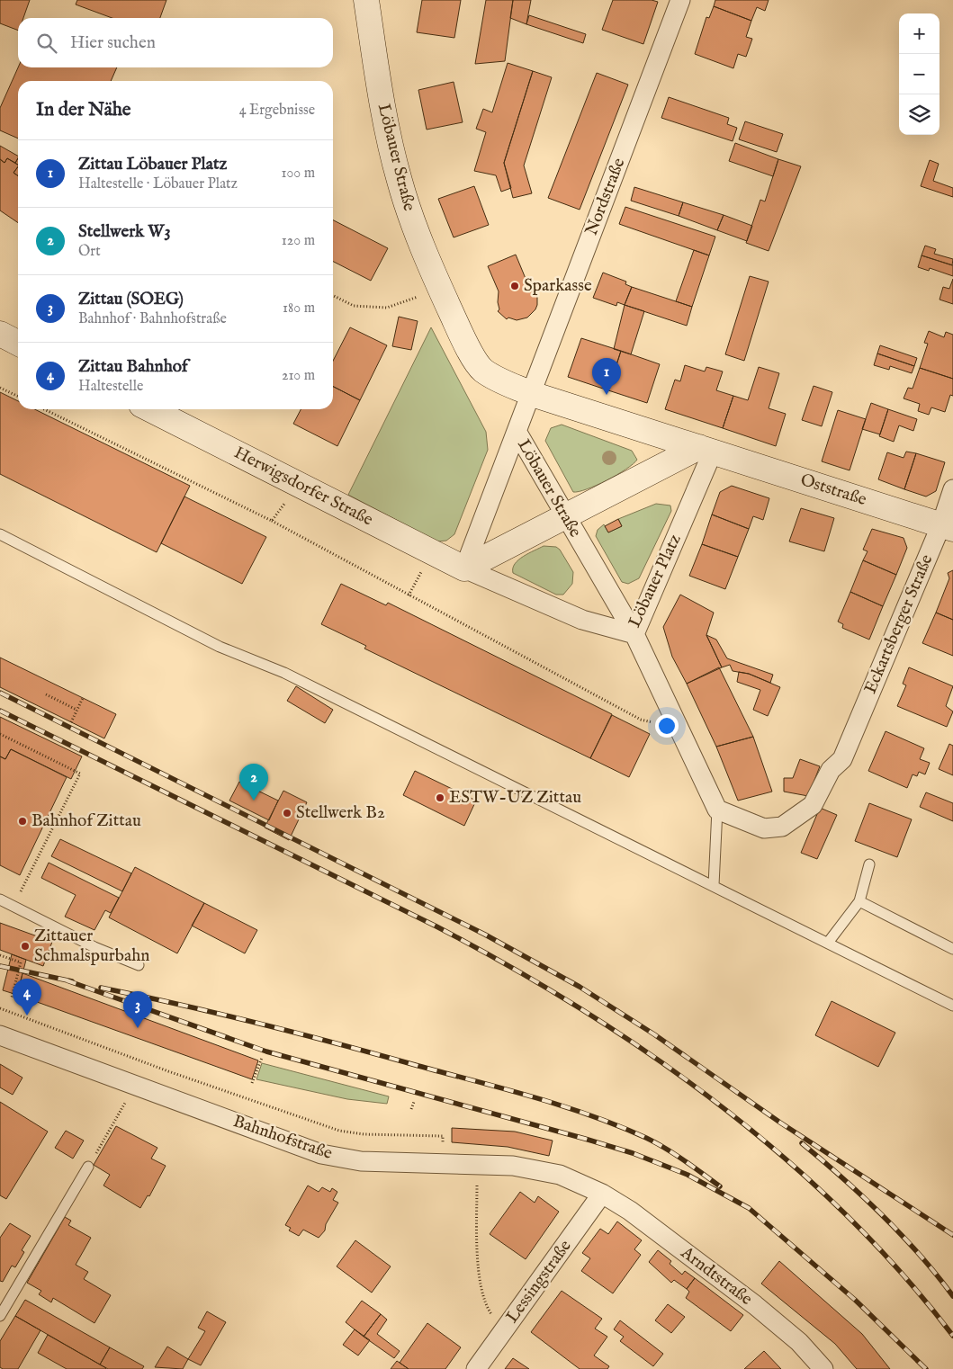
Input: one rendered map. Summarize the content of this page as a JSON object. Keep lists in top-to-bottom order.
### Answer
{
  "streets": {
    "main road": ["Löbauer Straße", "Herwigsdorfer Straße", "Oststraße"],
    "street": [
      "Nordstraße",
      "Löbauer Platz",
      "Eckartsberger Straße",
      "Bahnhofstraße",
      "Arndtstraße",
      "Lessingstraße"
    ]
  },
  "crossings": [
    ["Löbauer Straße", "Nordstraße"],
    ["Löbauer Straße", "Löbauer Platz"],
    ["Löbauer Straße", "Eckartsberger Straße"],
    ["Herwigsdorfer Straße", "Löbauer Platz"],
    ["Oststraße", "Löbauer Platz"],
    ["Oststraße", "Eckartsberger Straße"],
    ["Bahnhofstraße", "Arndtstraße"],
    ["Bahnhofstraße", "Lessingstraße"],
    ["Arndtstraße", "Lessingstraße"]
  ],
  "places": [
    "Sparkasse",
    "ESTW-UZ Zittau",
    "Stellwerk B2",
    "Bahnhof Zittau",
    "Zittauer Schmalspurbahn"
  ],
  "page": {
    "map_buttons": ["+", "−"],
    "search": "Hier suchen",
    "heading": ["In der Nähe", "4 Ergebnisse"],
    "list": [
      {
        "mark": "1",
        "name": "Zittau Löbauer Platz",
        "note": "Haltestelle · Löbauer Platz",
        "value": "100 m"
      },
      {
        "mark": "2",
        "name": "Stellwerk W3",
        "note": "Ort",
        "value": "120 m"
      },
      {
        "mark": "3",
        "name": "Zittau (SOEG)",
        "note": "Bahnhof · Bahnhofstraße",
        "value": "180 m"
      },
      {
        "mark": "4",
        "name": "Zittau Bahnhof",
        "note": "Haltestelle",
        "value": "210 m"
      }
    ],
    "pins": [
      "1",
      "2",
      "4",
      "3"
    ]
  }
}
